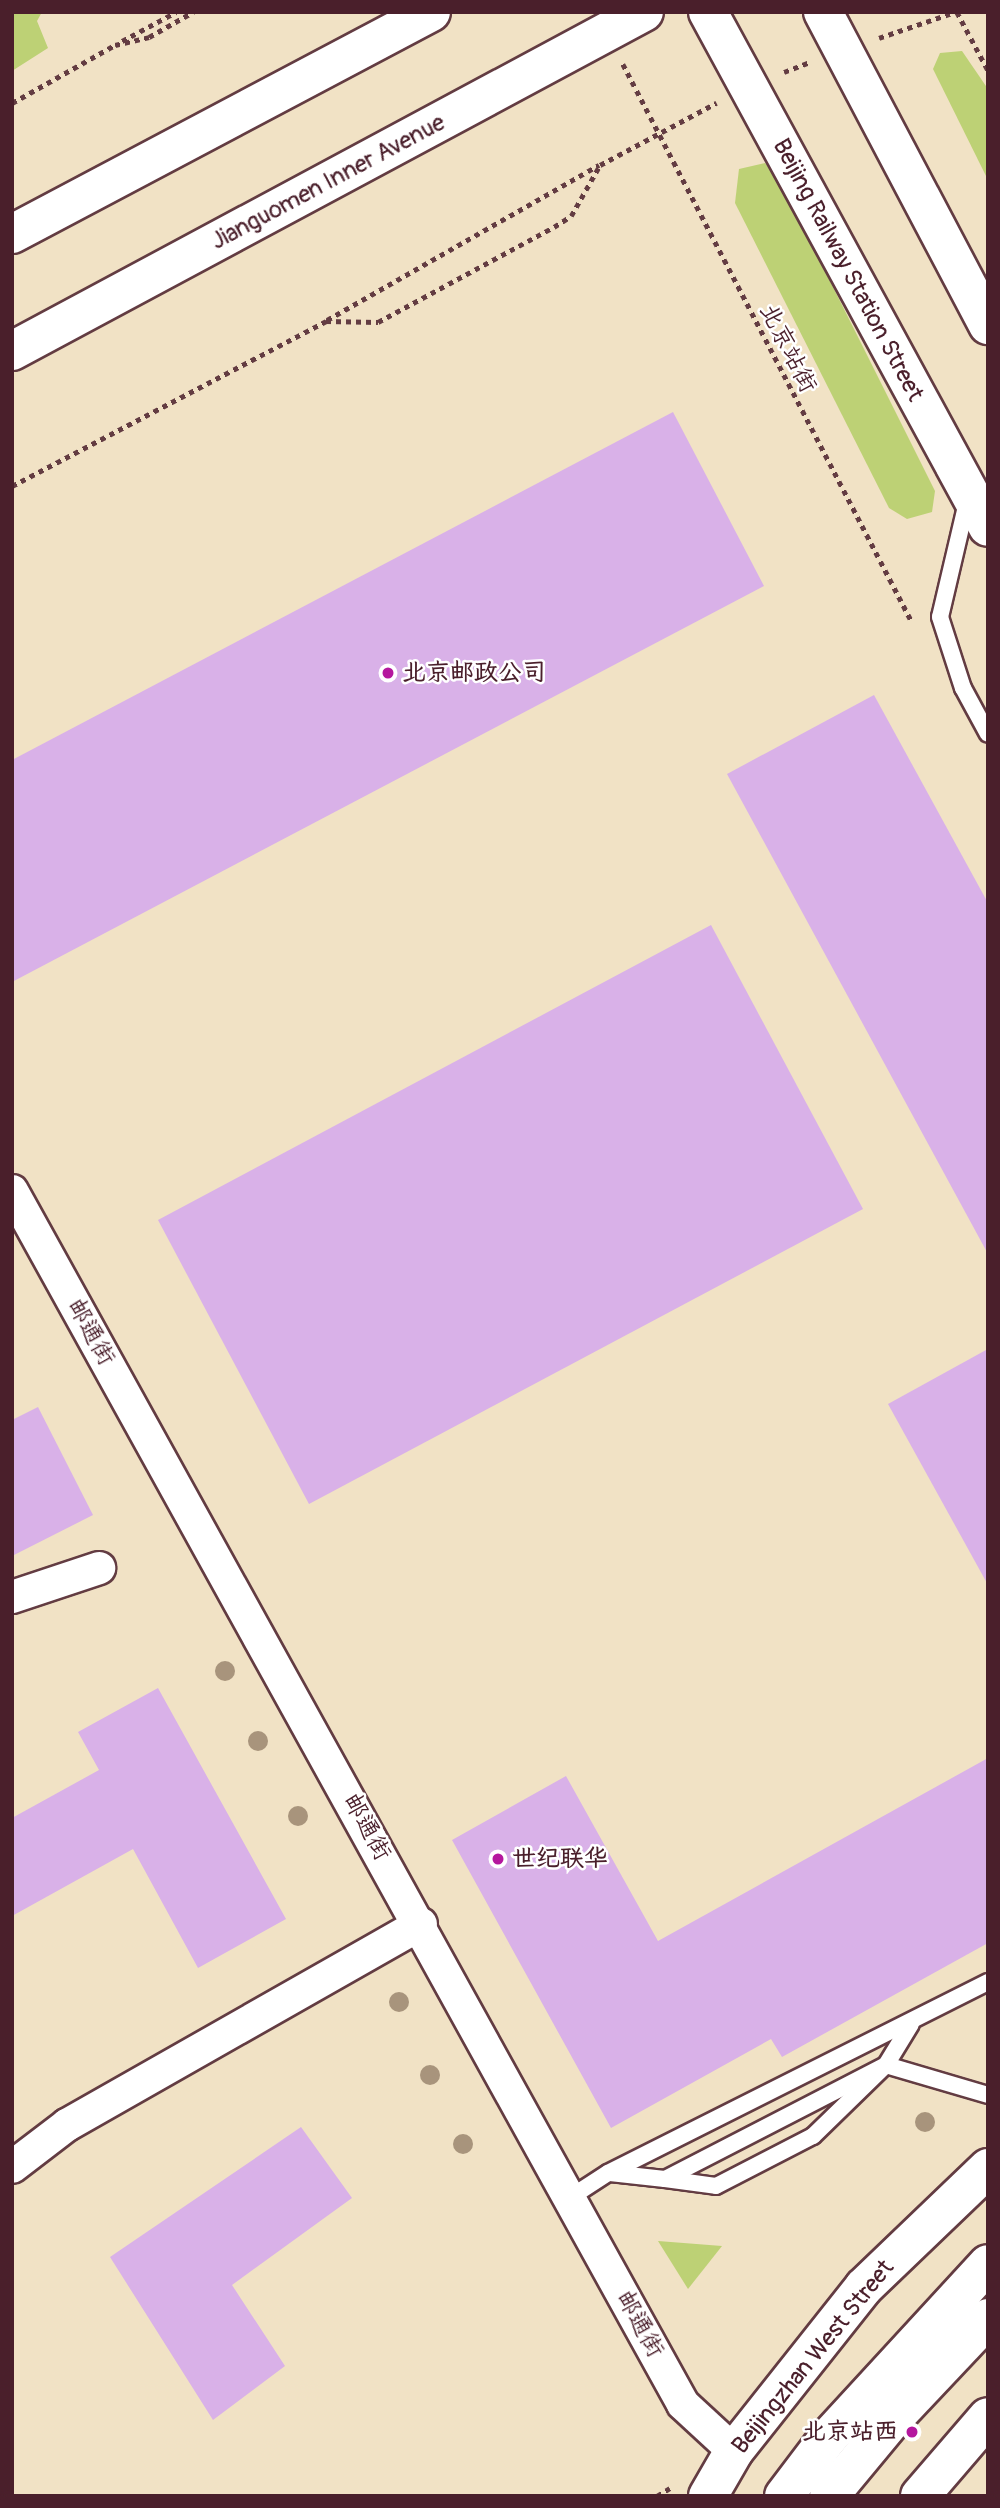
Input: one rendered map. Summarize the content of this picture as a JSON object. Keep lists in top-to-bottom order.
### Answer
{
  "streets": {
    "main road": ["Jianguomen Inner Avenue", "Beijing Railway Station Street", "Beijingzhan West Street"],
    "street": ["邮通街"],
    "path": ["北京站街"]
  },
  "crossings": [
    ["Jianguomen Inner Avenue", "北京站街"],
    ["邮通街", "Beijingzhan West Street"]
  ],
  "places": ["北京邮政公司", "世纪联华", "北京站西"]
}
